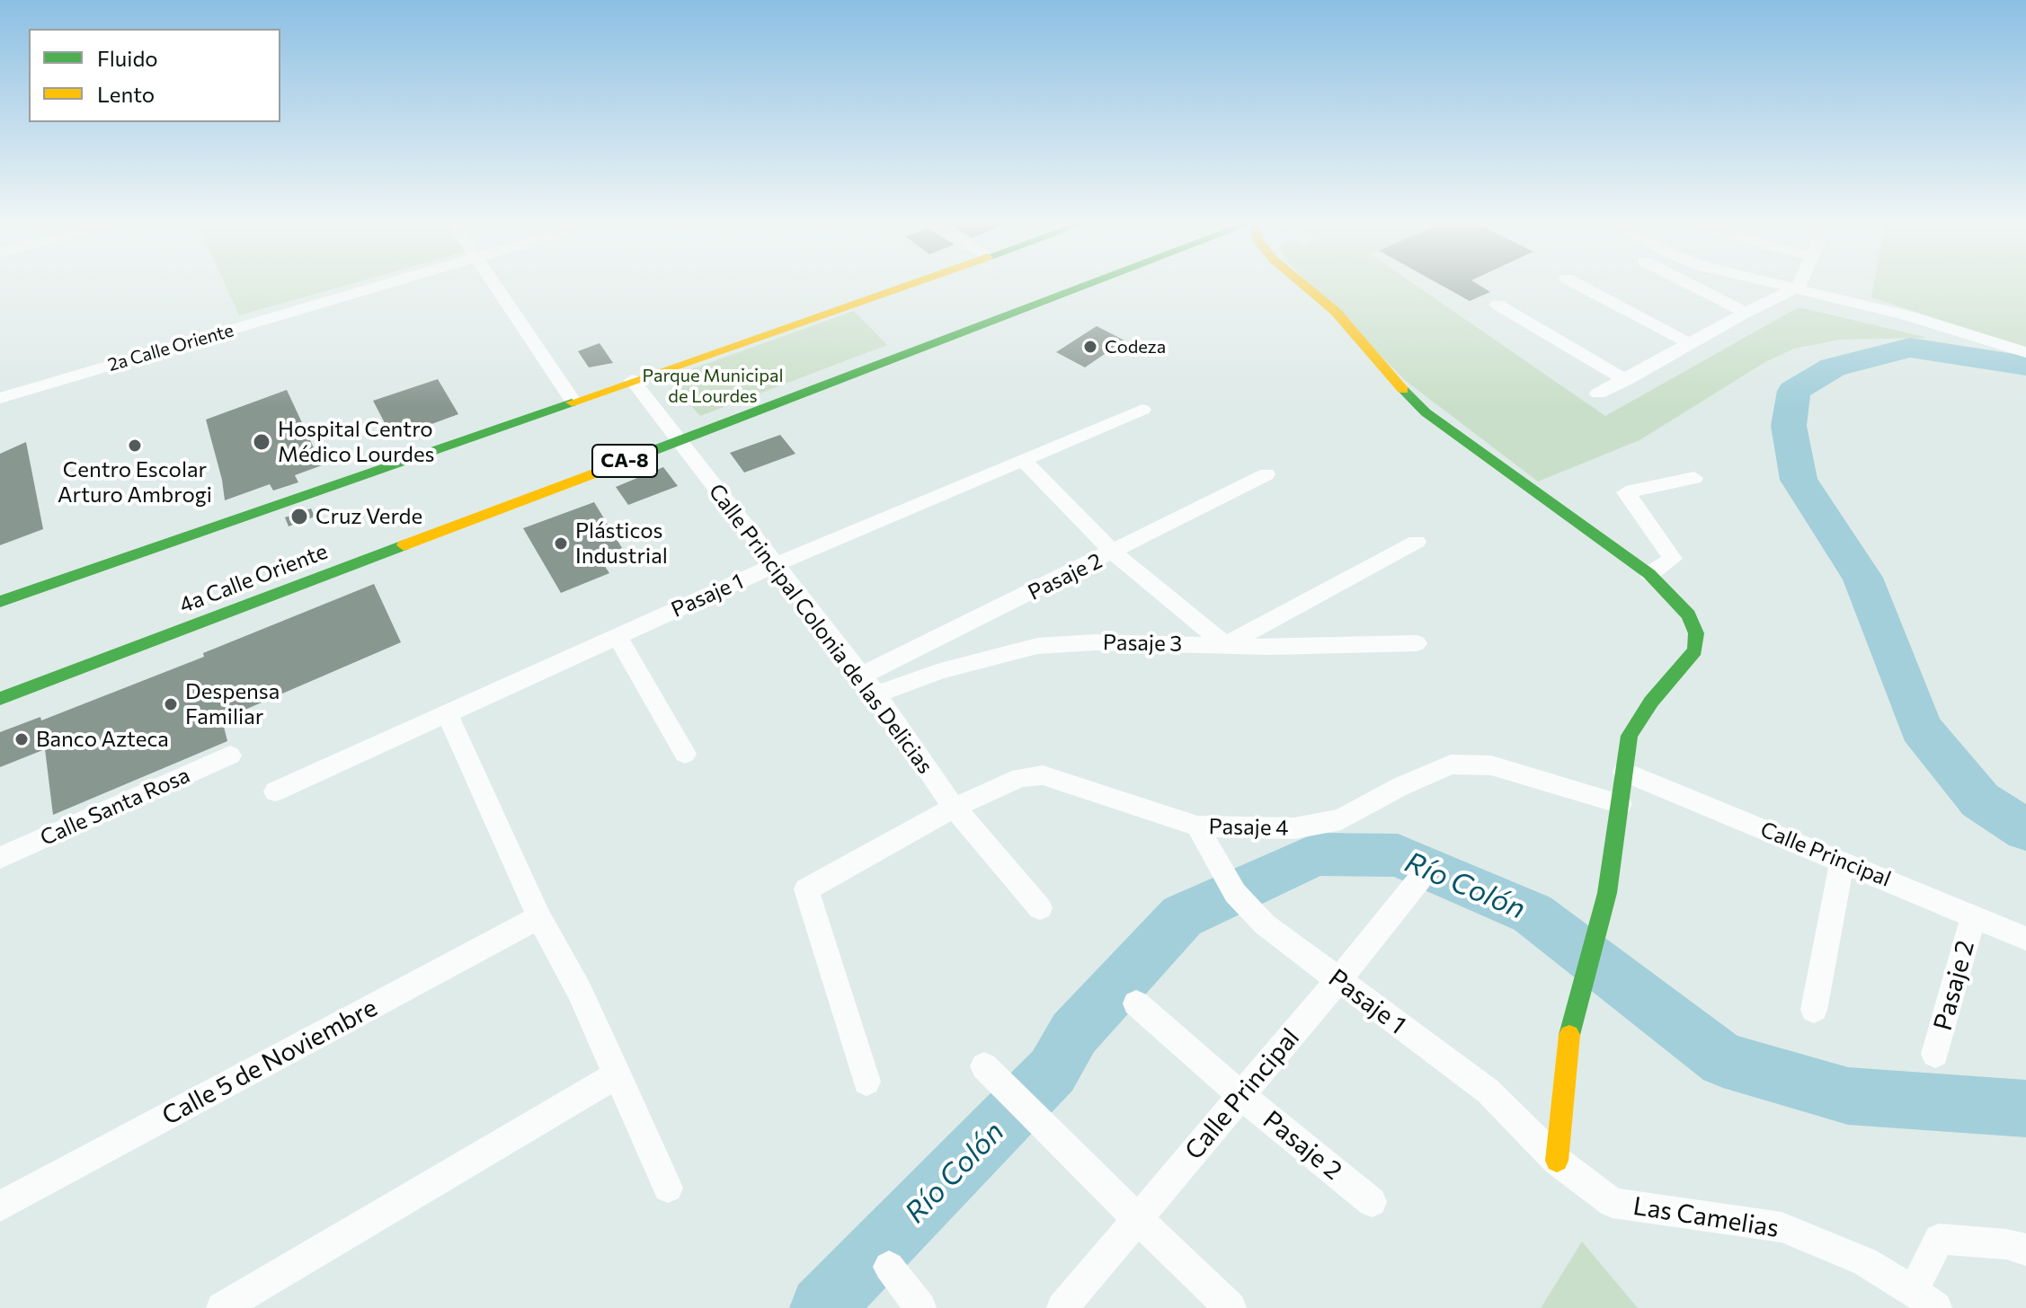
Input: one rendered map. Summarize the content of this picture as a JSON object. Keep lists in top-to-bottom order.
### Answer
{
  "streets": {
    "main road": ["CA-8", "4a Calle Oriente"],
    "street": [
      "2a Calle Oriente",
      "Pasaje 2",
      "Pasaje 1",
      "Calle Principal Colonia de las Delicias",
      "Pasaje 3",
      "Calle Santa Rosa",
      "Pasaje 4",
      "Calle Principal",
      "Calle 5 de Noviembre",
      "Las Camelias"
    ]
  },
  "crossings": [
    ["Pasaje 2", "Calle Principal Colonia de las Delicias"],
    ["Pasaje 2", "Calle Principal"],
    ["4a Calle Oriente", "Calle Principal Colonia de las Delicias"],
    ["Pasaje 1", "Calle Principal Colonia de las Delicias"],
    ["Pasaje 1", "Pasaje 4"],
    ["Pasaje 1", "Calle Principal"],
    ["Pasaje 1", "Las Camelias"],
    ["Calle Principal Colonia de las Delicias", "Pasaje 3"],
    ["Calle Principal Colonia de las Delicias", "Pasaje 4"]
  ],
  "water": ["Río Colón"],
  "parks": ["Parque Municipal de Lourdes"],
  "places": [
    "Codeza",
    "Hospital Centro Médico Lourdes",
    "Centro Escolar Arturo Ambrogi",
    "Cruz Verde",
    "Plásticos Industrial",
    "Despensa Familiar",
    "Banco Azteca"
  ],
  "legend": ["Fluido", "Lento"]
}
